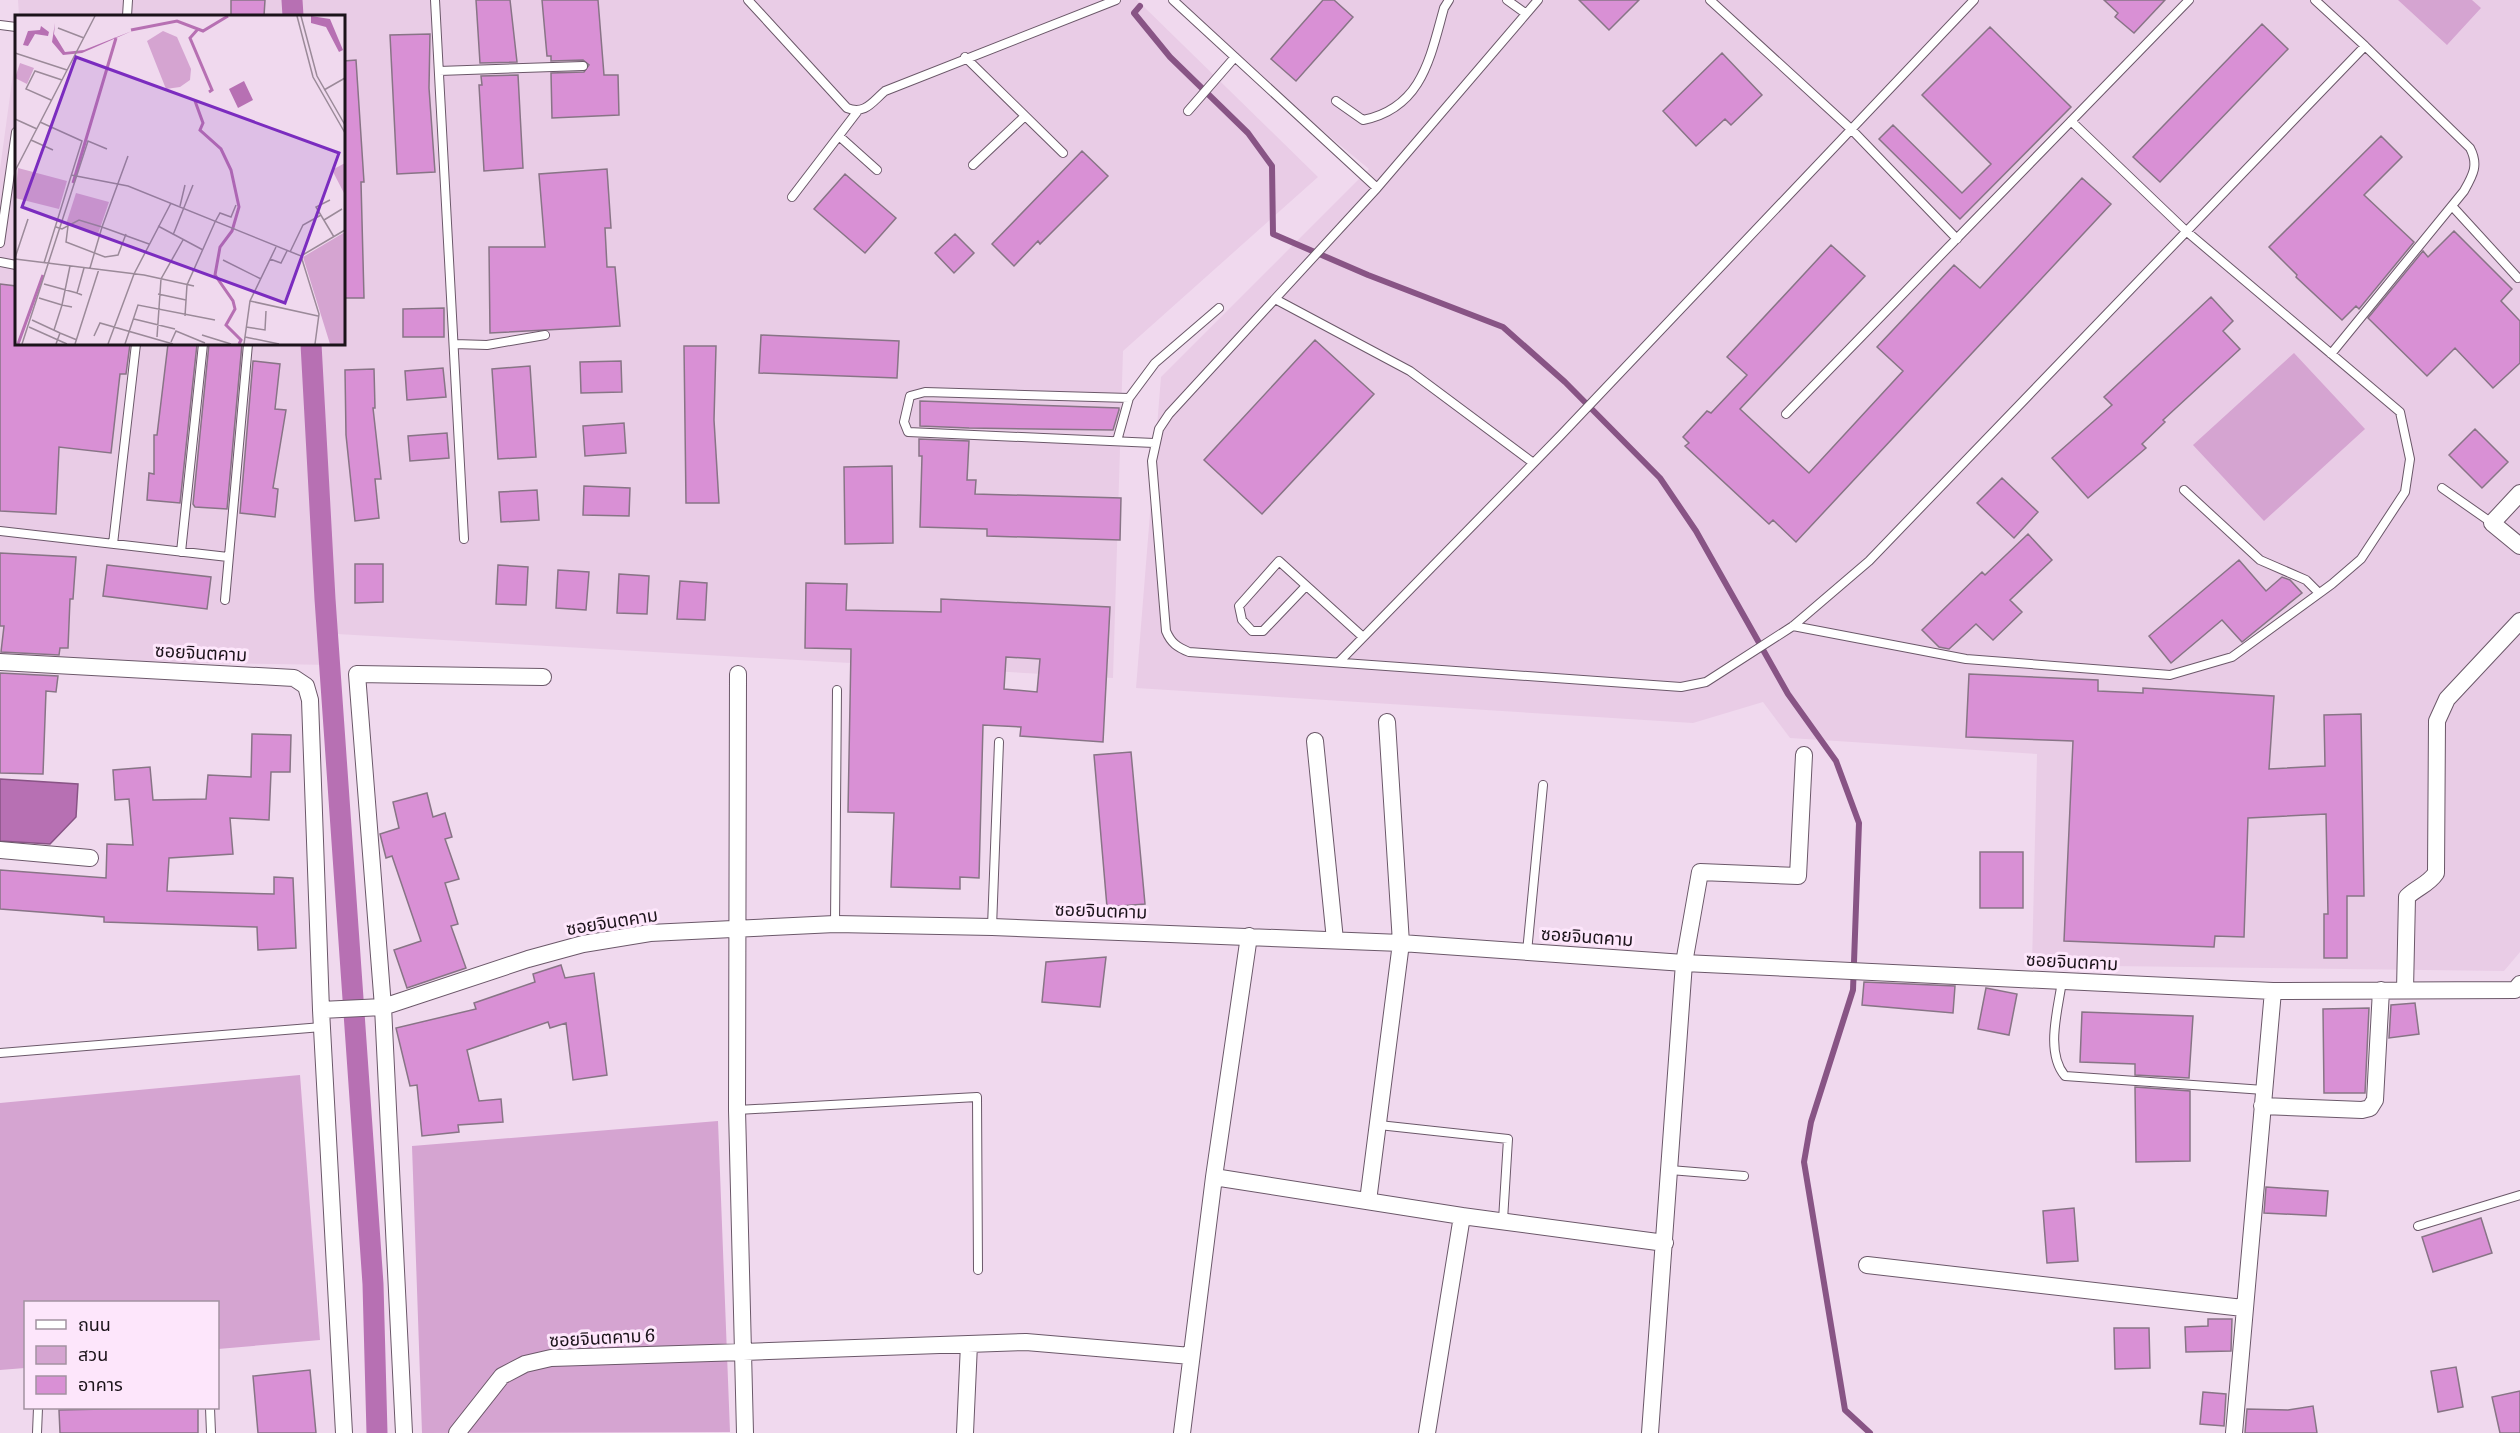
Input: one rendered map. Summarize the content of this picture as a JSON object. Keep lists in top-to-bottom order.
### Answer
{
  "streets": {
    "street": ["ซอยจินตคาม", "ซอยจินตคาม 6"]
  },
  "legend": ["ถนน", "สวน", "อาคาร"]
}
